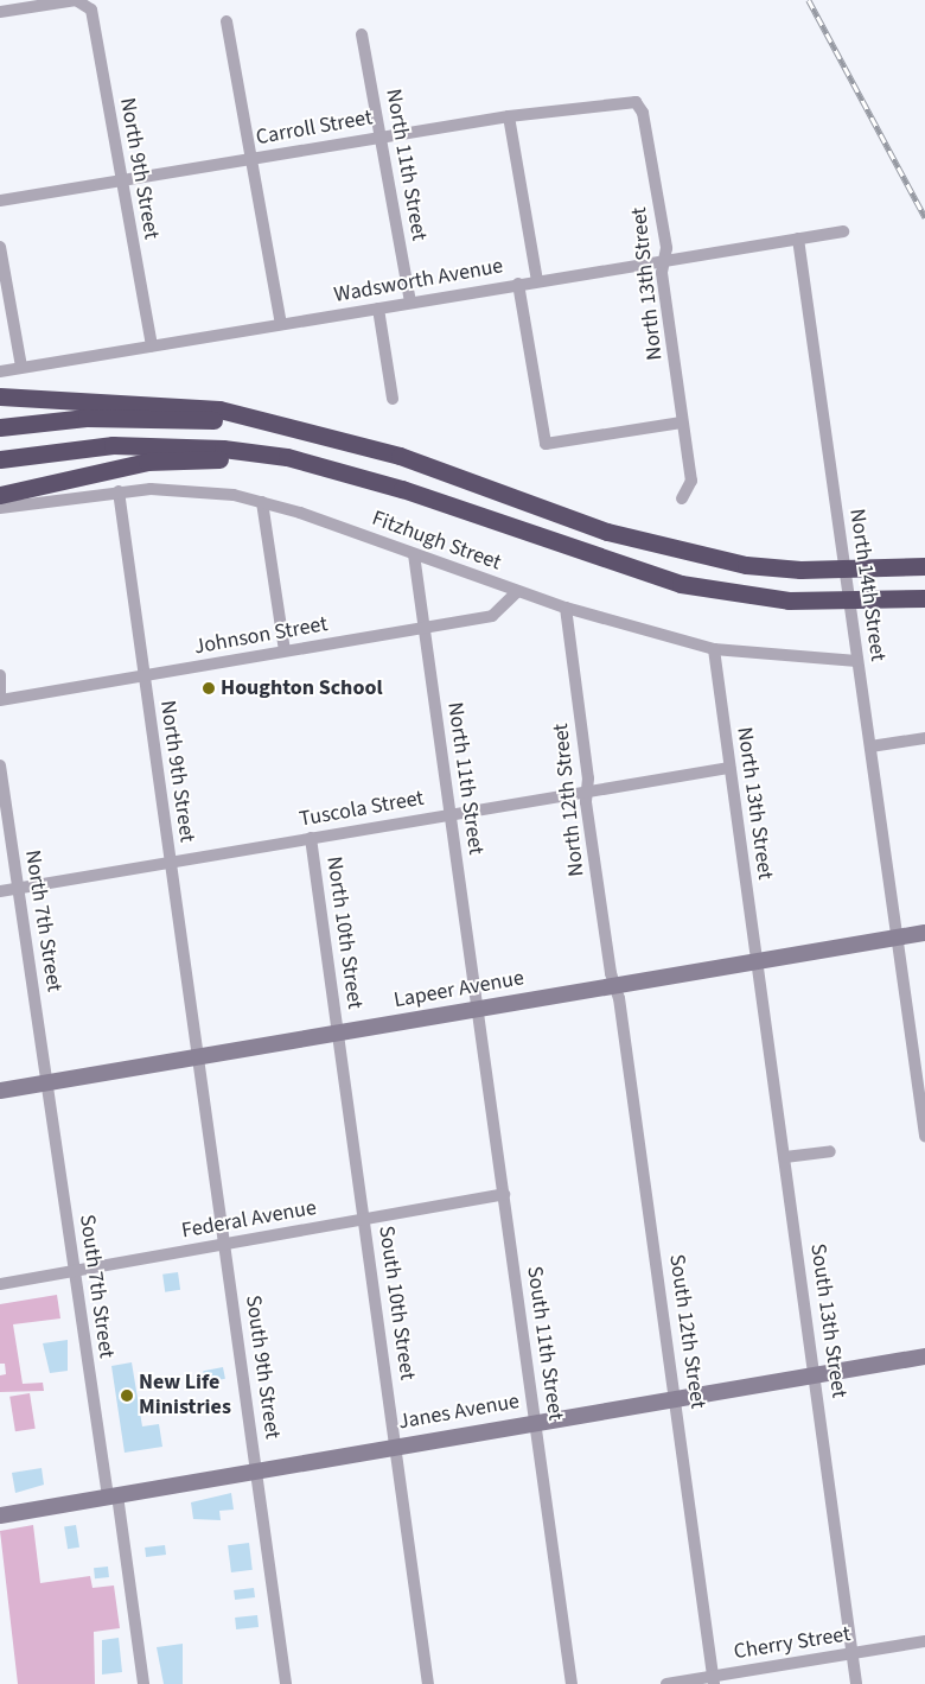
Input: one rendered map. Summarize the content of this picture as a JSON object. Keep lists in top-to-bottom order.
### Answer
{
  "streets": {
    "street": [
      "Carroll Street",
      "North 11th Street",
      "North 9th Street",
      "Wadsworth Avenue",
      "North 13th Street",
      "Fitzhugh Street",
      "North 14th Street",
      "Johnson Street",
      "North 12th Street",
      "Tuscola Street",
      "North 7th Street",
      "North 10th Street",
      "Lapeer Avenue",
      "Federal Avenue",
      "South 7th Street",
      "South 10th Street",
      "South 13th Street",
      "South 12th Street",
      "South 11th Street",
      "South 9th Street",
      "Janes Avenue",
      "Cherry Street"
    ]
  },
  "crossings": [
    ["Carroll Street", "North 11th Street"],
    ["Carroll Street", "North 9th Street"],
    ["Carroll Street", "North 13th Street"],
    ["North 11th Street", "Wadsworth Avenue"],
    ["North 11th Street", "Fitzhugh Street"],
    ["North 11th Street", "Johnson Street"],
    ["North 11th Street", "Tuscola Street"],
    ["North 11th Street", "Lapeer Avenue"],
    ["North 11th Street", "South 11th Street"],
    ["North 9th Street", "Wadsworth Avenue"],
    ["North 9th Street", "Fitzhugh Street"],
    ["North 9th Street", "Johnson Street"],
    ["North 9th Street", "Tuscola Street"],
    ["North 9th Street", "Lapeer Avenue"],
    ["North 9th Street", "South 9th Street"],
    ["Wadsworth Avenue", "North 13th Street"],
    ["Wadsworth Avenue", "North 14th Street"],
    ["North 13th Street", "Fitzhugh Street"],
    ["North 13th Street", "Tuscola Street"],
    ["North 13th Street", "Lapeer Avenue"],
    ["North 13th Street", "South 13th Street"],
    ["Fitzhugh Street", "North 14th Street"],
    ["Fitzhugh Street", "Johnson Street"],
    ["Fitzhugh Street", "North 12th Street"],
    ["North 14th Street", "Lapeer Avenue"],
    ["North 12th Street", "Tuscola Street"],
    ["North 12th Street", "Lapeer Avenue"],
    ["North 12th Street", "South 12th Street"],
    ["Tuscola Street", "North 7th Street"],
    ["Tuscola Street", "North 10th Street"],
    ["North 7th Street", "Lapeer Avenue"],
    ["North 7th Street", "South 7th Street"],
    ["North 10th Street", "Lapeer Avenue"],
    ["North 10th Street", "South 10th Street"],
    ["Lapeer Avenue", "South 7th Street"],
    ["Lapeer Avenue", "South 10th Street"],
    ["Lapeer Avenue", "South 13th Street"],
    ["Lapeer Avenue", "South 12th Street"],
    ["Lapeer Avenue", "South 11th Street"],
    ["Lapeer Avenue", "South 9th Street"],
    ["Federal Avenue", "South 7th Street"],
    ["Federal Avenue", "South 10th Street"],
    ["Federal Avenue", "South 11th Street"],
    ["Federal Avenue", "South 9th Street"],
    ["South 7th Street", "Janes Avenue"],
    ["South 10th Street", "Janes Avenue"],
    ["South 13th Street", "Janes Avenue"],
    ["South 13th Street", "Cherry Street"],
    ["South 12th Street", "Janes Avenue"],
    ["South 12th Street", "Cherry Street"],
    ["South 11th Street", "Janes Avenue"],
    ["South 9th Street", "Janes Avenue"]
  ],
  "places": ["Houghton School", "New Life Ministries"]
}
